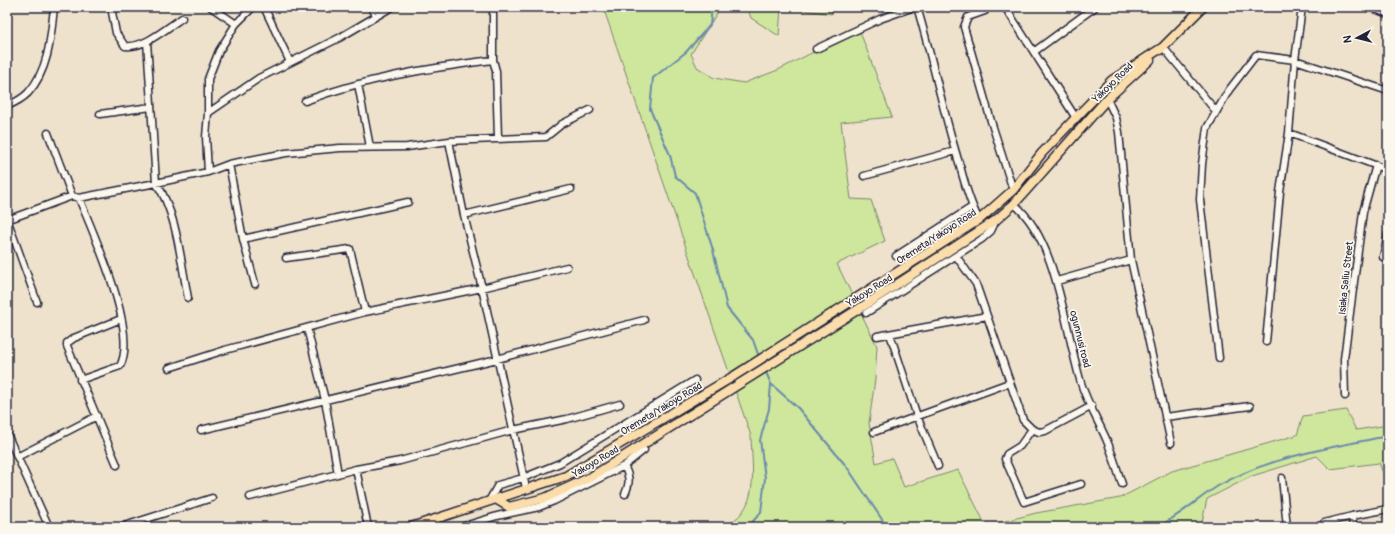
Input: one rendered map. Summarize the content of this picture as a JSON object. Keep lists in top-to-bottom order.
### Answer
{
  "streets": {
    "main road": ["Yakoyo Road", "Oremeta/Yakoyo Road"],
    "street": ["Isiaka Saliu Street", "ogunnusi road"]
  },
  "crossings": [
    ["Yakoyo Road", "Oremeta/Yakoyo Road"],
    ["Yakoyo Road", "ogunnusi road"]
  ],
  "north": "left"
}
